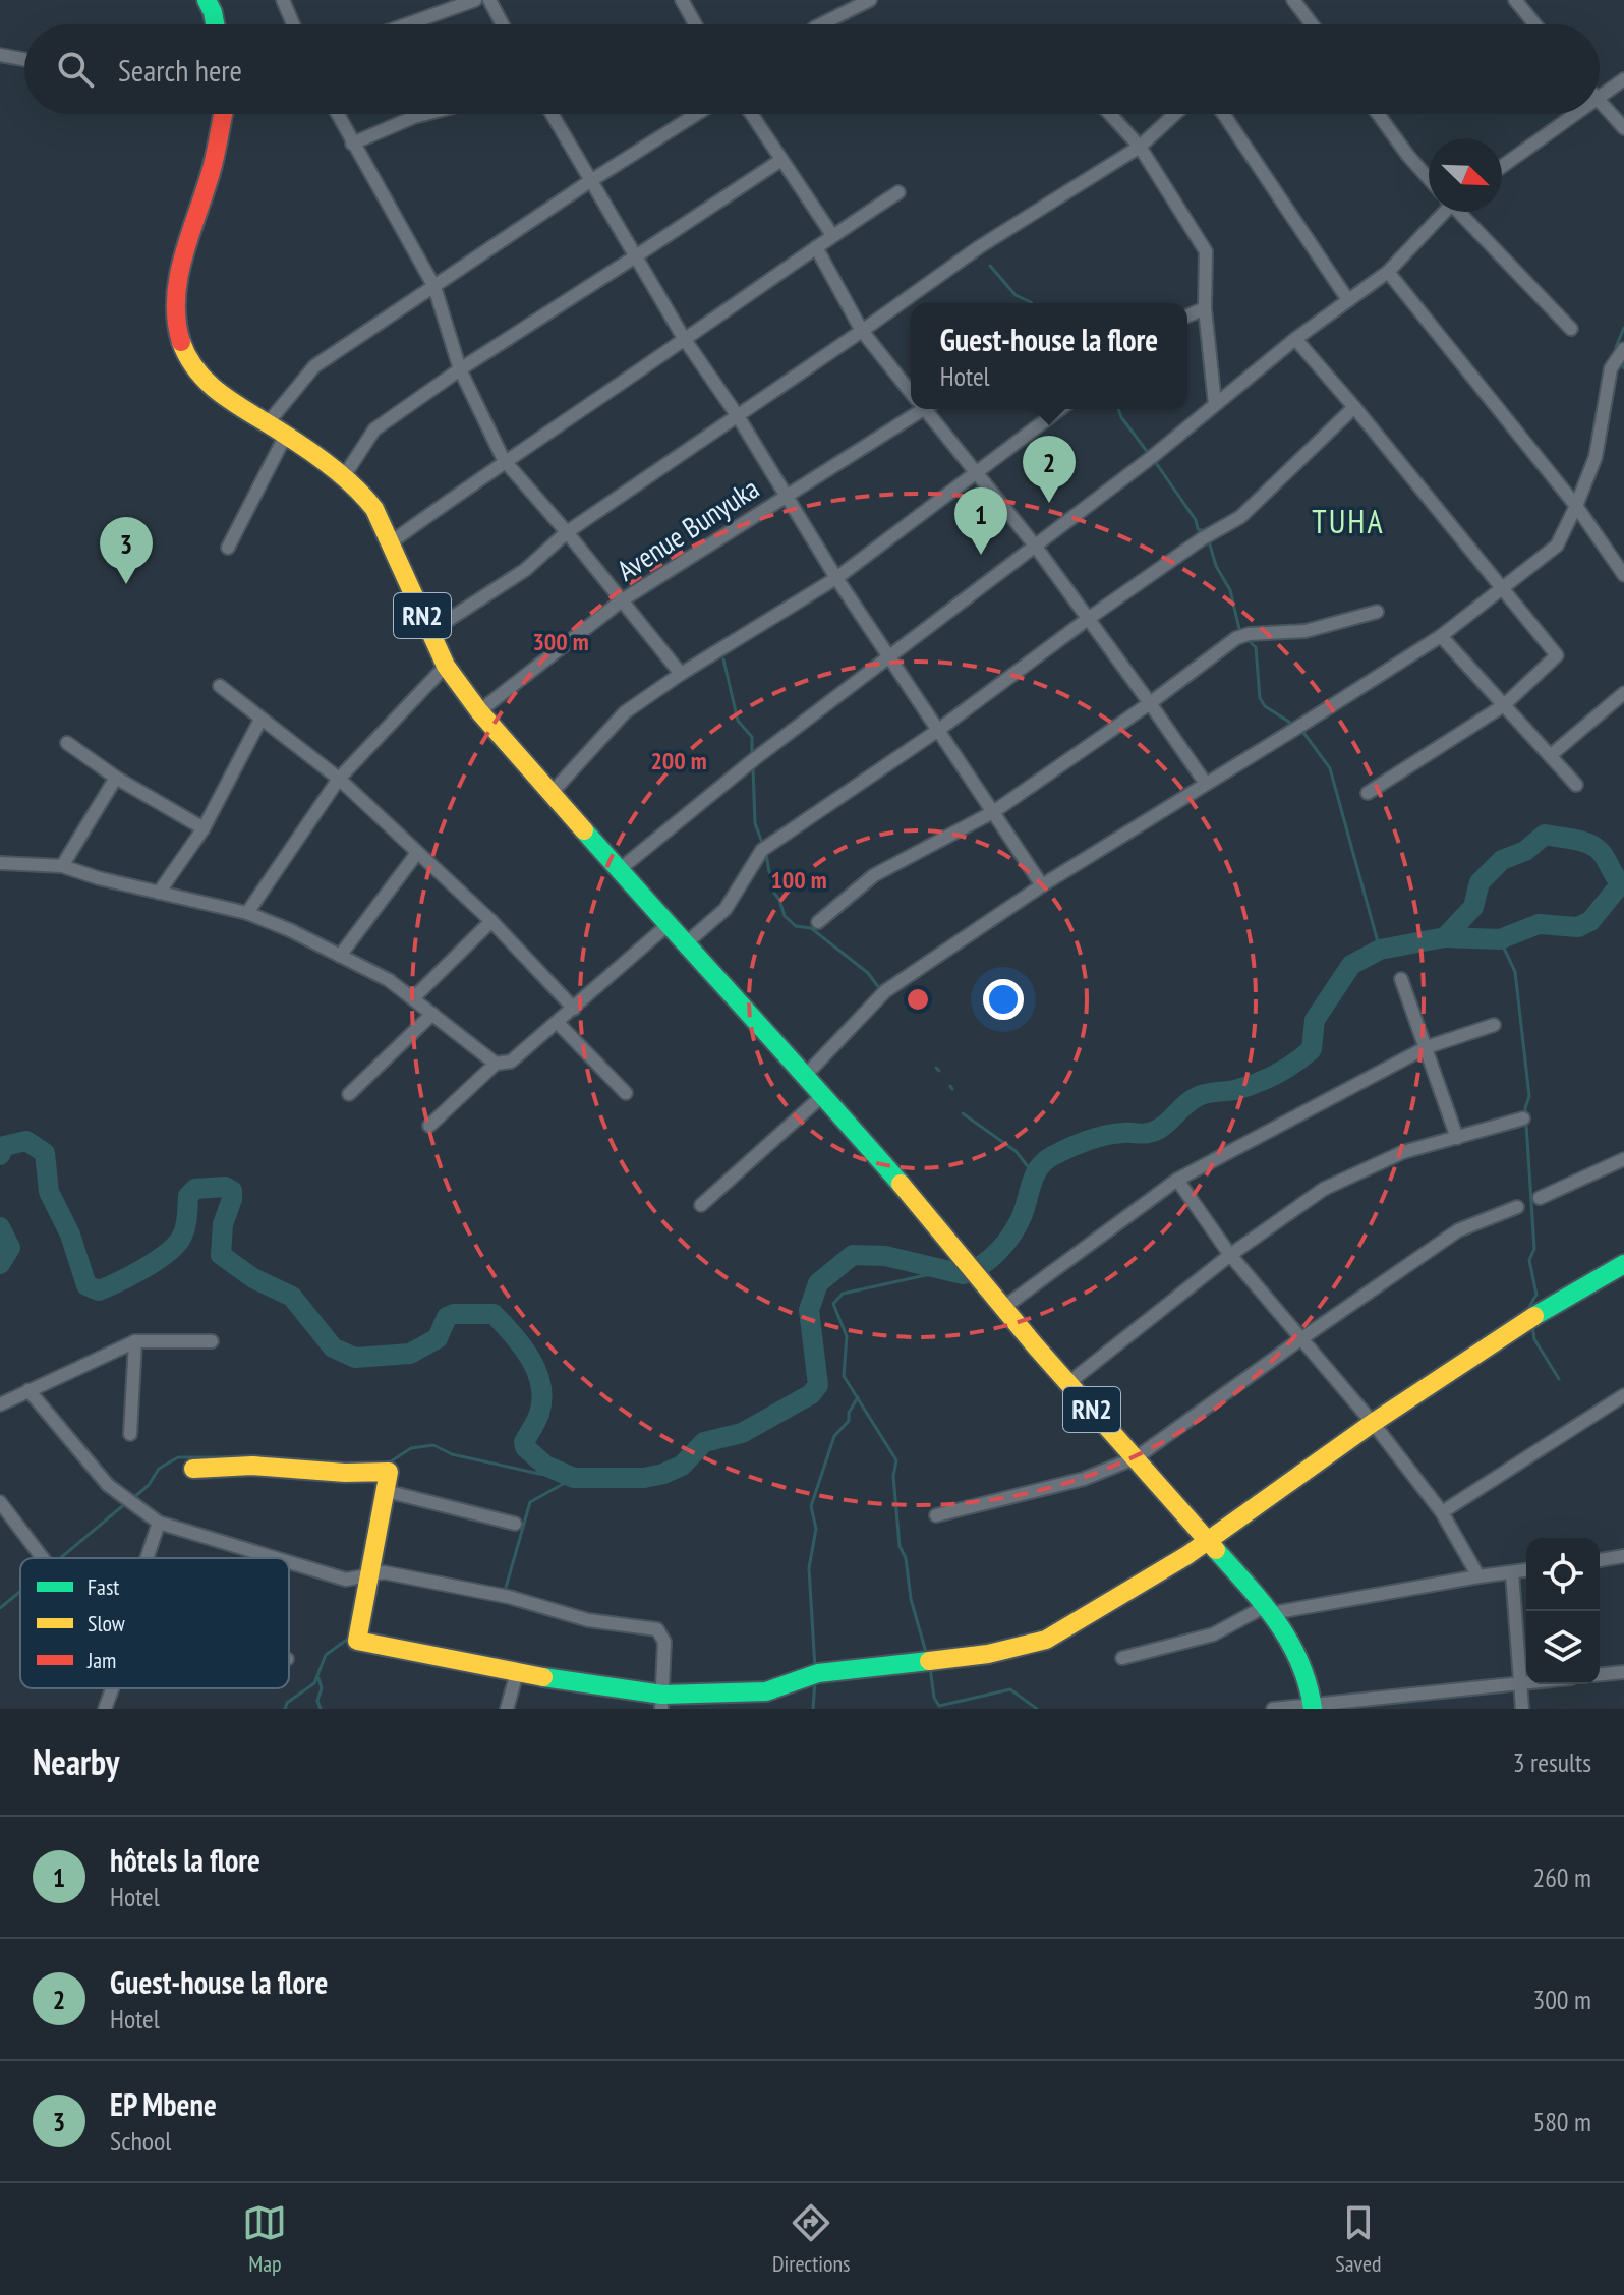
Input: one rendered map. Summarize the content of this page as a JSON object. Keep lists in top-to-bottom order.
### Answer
{
  "streets": {
    "main road": ["RN2"],
    "street": ["Avenue Bunyuka"]
  },
  "crossings": [
    ["Avenue Bunyuka", "RN2"]
  ],
  "districts": ["TUHA"],
  "legend": ["Fast", "Slow", "Jam"],
  "north": "bottom right",
  "page": {
    "search": "Search here",
    "popup": ["Guest-house la flore", "Hotel"],
    "pins": ["2", "1", "3"],
    "heading": ["Nearby", "3 results"],
    "list": [
      {
        "mark": "1",
        "name": "hôtels la flore",
        "note": "Hotel",
        "value": "260 m"
      },
      {
        "mark": "2",
        "name": "Guest-house la flore",
        "note": "Hotel",
        "value": "300 m"
      },
      {
        "mark": "3",
        "name": "EP Mbene",
        "note": "School",
        "value": "580 m"
      }
    ],
    "nav": ["Map", "Directions", "Saved"]
  },
  "rings": ["300 m", "200 m", "100 m"]
}
